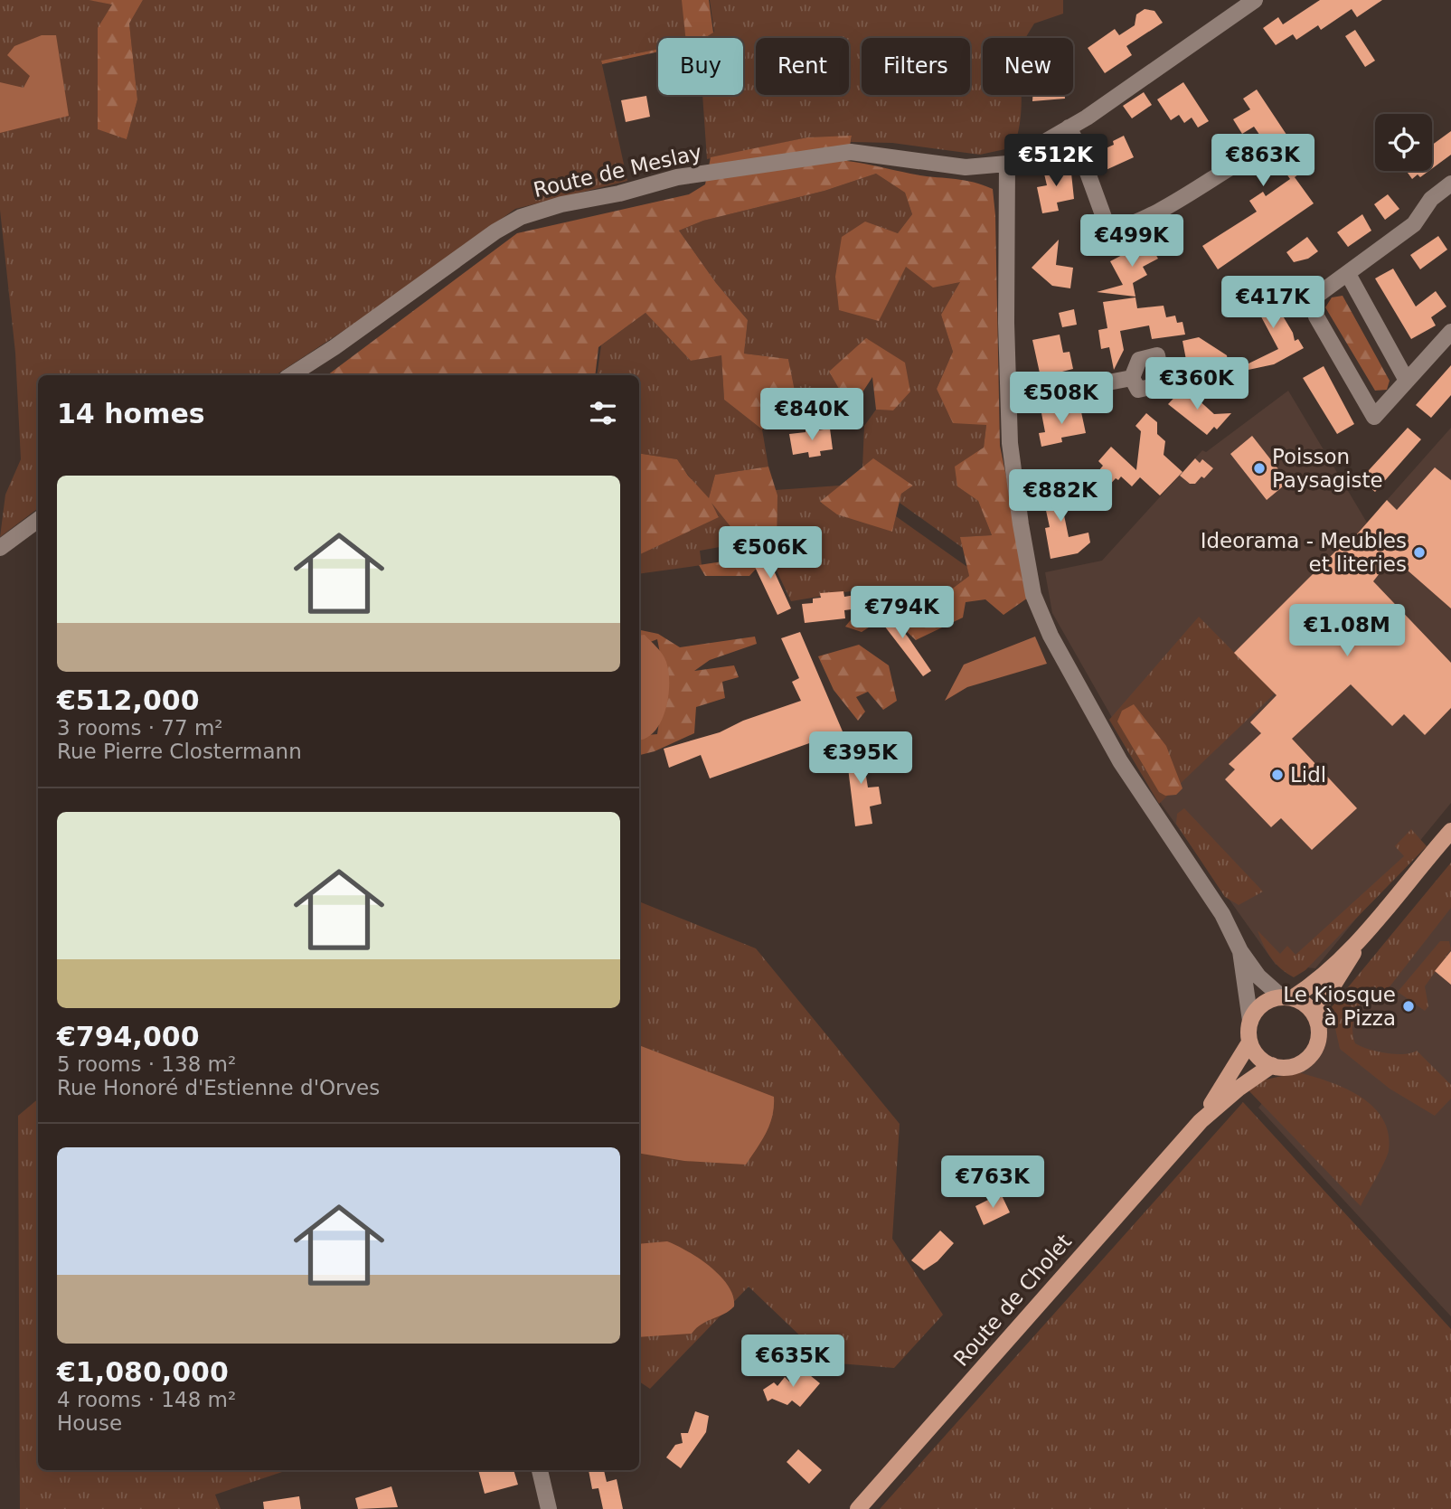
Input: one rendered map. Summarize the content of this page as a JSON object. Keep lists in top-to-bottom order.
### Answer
{
  "streets": {
    "main road": ["Route de Cholet"],
    "street": ["Route de Meslay"]
  },
  "places": [
    "Poisson Paysagiste",
    "Ideorama - Meubles et literies",
    "Lidl",
    "Le Kiosque à Pizza"
  ],
  "page": {
    "chip": [
      "Buy",
      "Rent",
      "Filters",
      "New"
    ],
    "price": [
      "€512K",
      "€863K",
      "€499K",
      "€417K",
      "€360K",
      "€508K",
      "€840K",
      "€882K",
      "€506K",
      "€794K",
      "€1.08M",
      "€395K",
      "€763K",
      "€635K"
    ],
    "heading": "14 homes",
    "list": [
      {
        "name": "€512,000",
        "note": "3 rooms · 77 m² · Rue Pierre Clostermann"
      },
      {
        "name": "€794,000",
        "note": "5 rooms · 138 m² · Rue Honoré d'Estienne d'Orves"
      },
      {
        "name": "€1,080,000",
        "note": "4 rooms · 148 m² · House"
      }
    ]
  }
}
